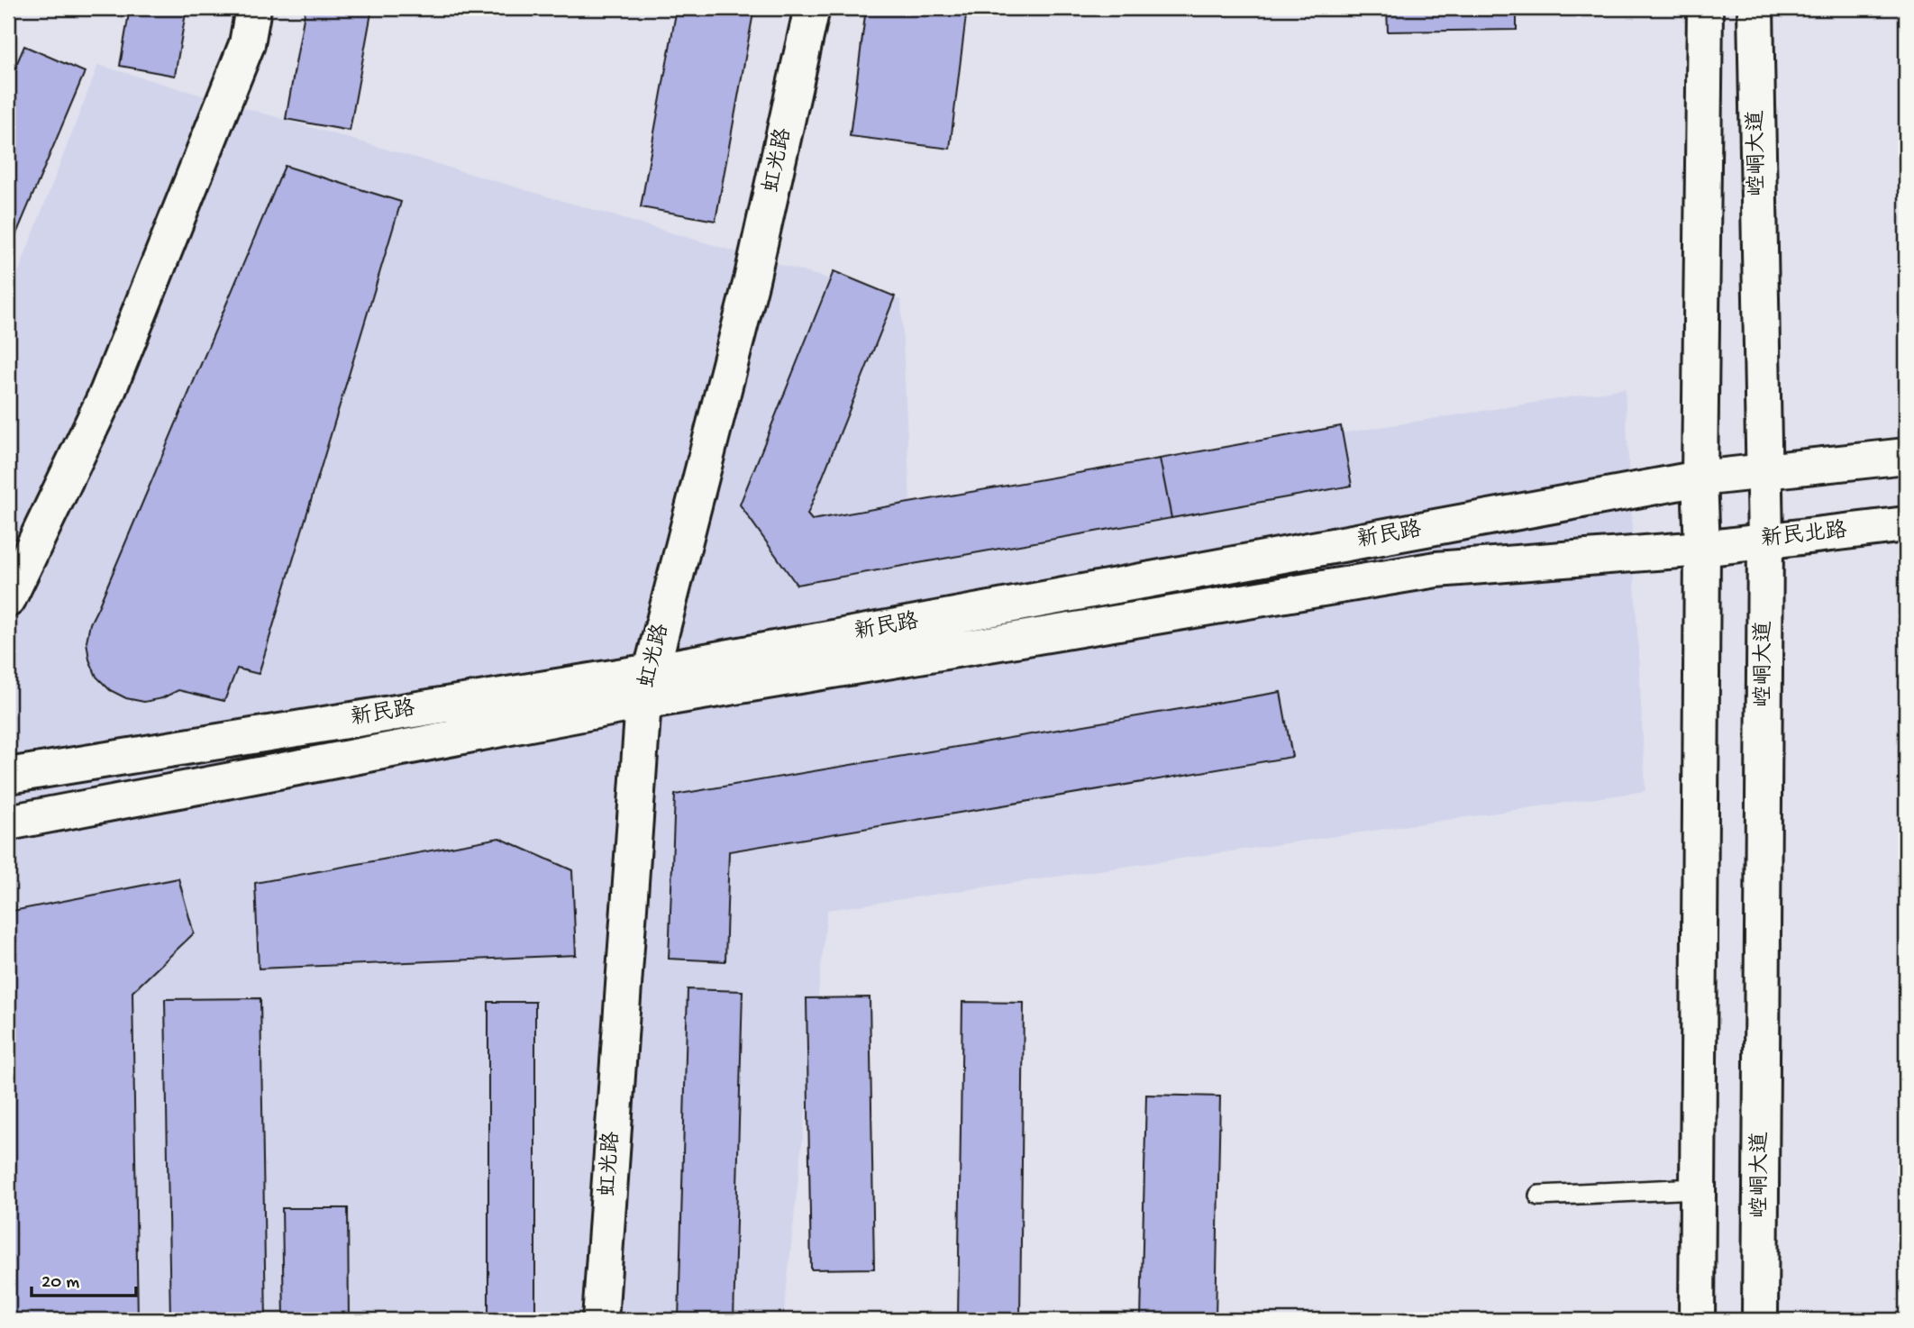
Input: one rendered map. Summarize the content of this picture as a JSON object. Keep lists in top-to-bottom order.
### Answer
{
  "streets": {
    "street": [
      "崆峒大道",
      "虹光路",
      "新民路",
      "新民北路"
    ]
  },
  "crossings": [
    ["崆峒大道", "新民路"],
    ["崆峒大道", "新民北路"],
    ["虹光路", "新民路"],
    ["新民路", "新民北路"]
  ],
  "scale_bar": "20 m"
}
